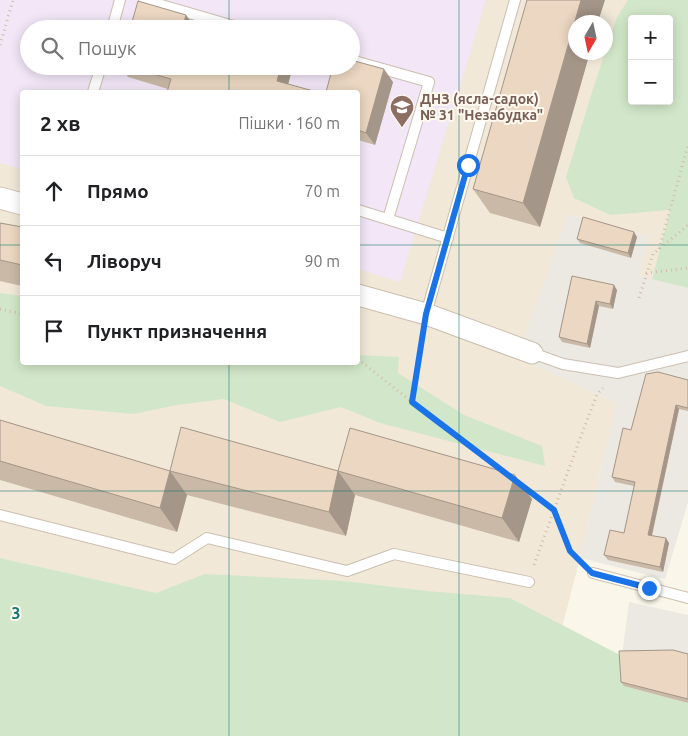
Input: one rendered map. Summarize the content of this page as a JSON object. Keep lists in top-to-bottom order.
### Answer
{
  "places": {
    "school or university": ["ДНЗ (ясла-садок) № 31 \"Незабудка\""]
  },
  "north": "bottom",
  "page": {
    "map_buttons": ["+", "−"],
    "search": "Пошук",
    "heading": ["2 хв", "Пішки · 160 m"],
    "list": [
      ["Прямо", "70 m"],
      ["Ліворуч", "90 m"],
      "Пункт призначення"
    ]
  },
  "grid": {
    "rows": ["3"]
  }
}
